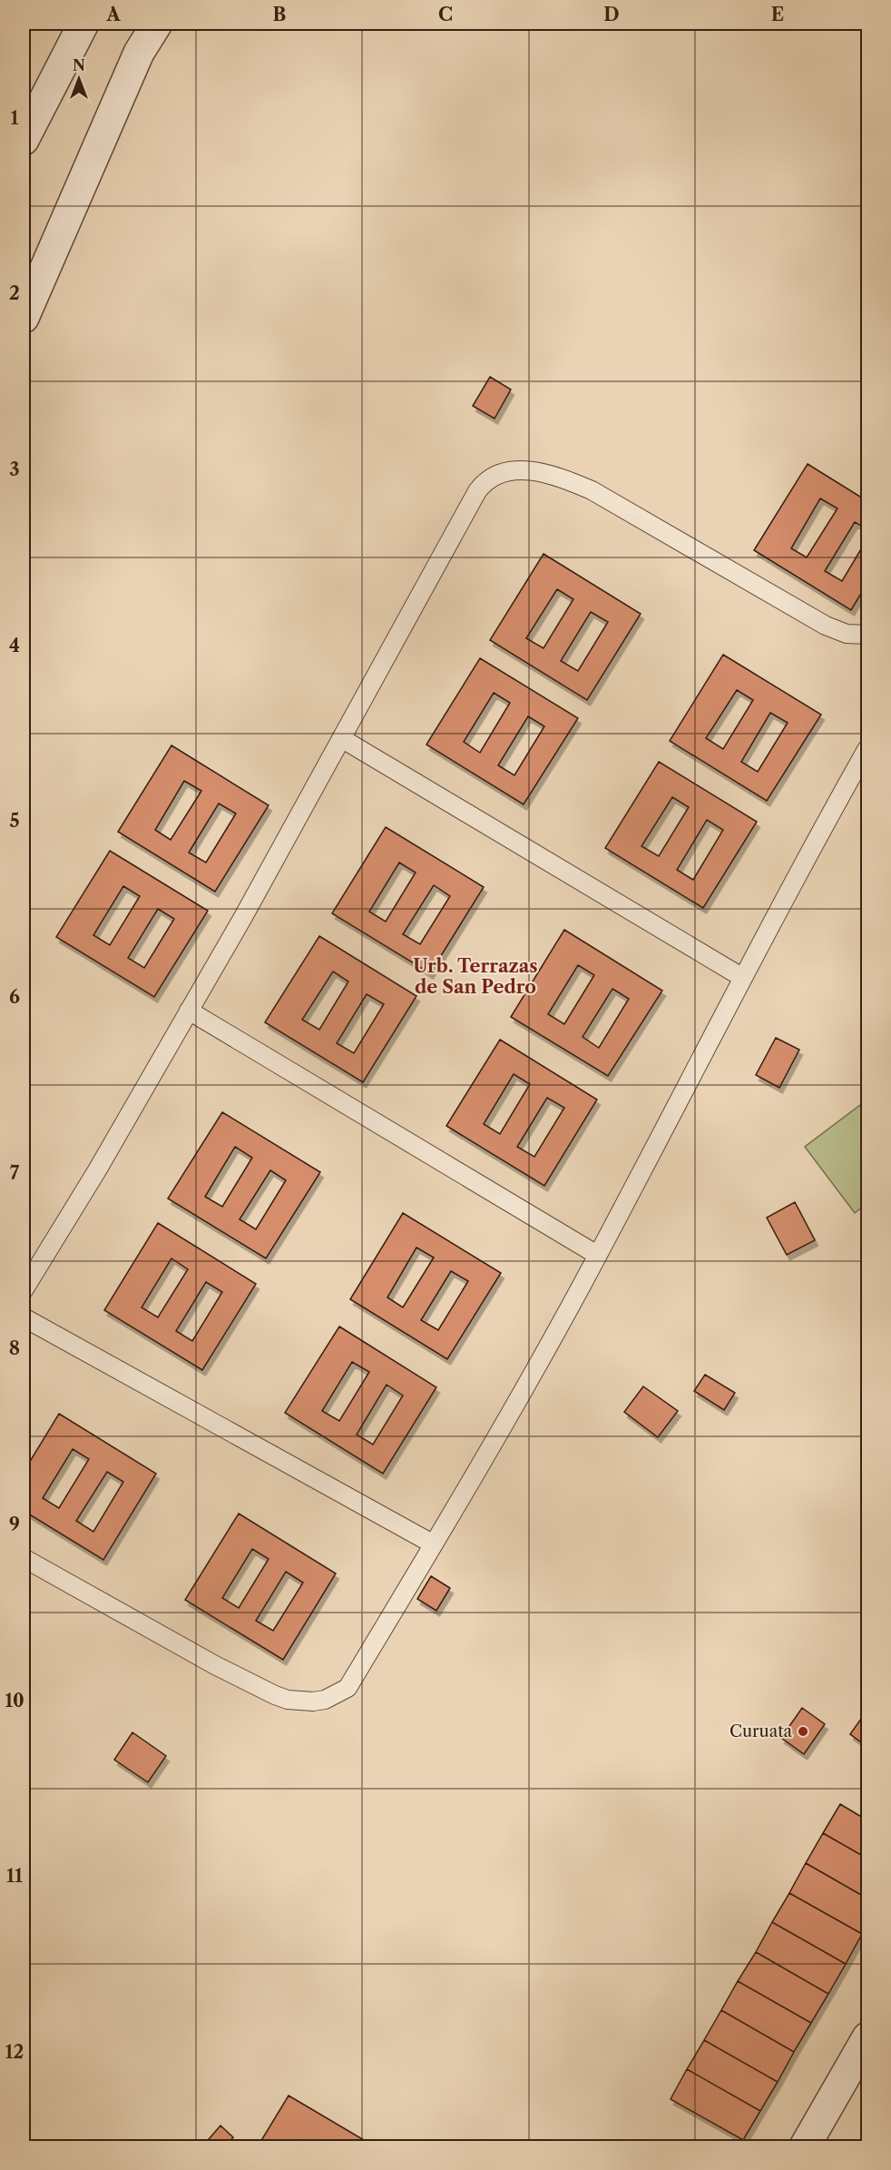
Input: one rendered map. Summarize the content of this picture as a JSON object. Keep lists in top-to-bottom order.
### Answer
{
  "districts": ["Urb. Terrazas de San Pedro"],
  "places": ["Curuata"],
  "north": "top",
  "grid": {
    "columns": [
      "A",
      "B",
      "C",
      "D",
      "E"
    ],
    "rows": [
      "1",
      "2",
      "3",
      "4",
      "5",
      "6",
      "7",
      "8",
      "9",
      "10",
      "11",
      "12"
    ]
  }
}
